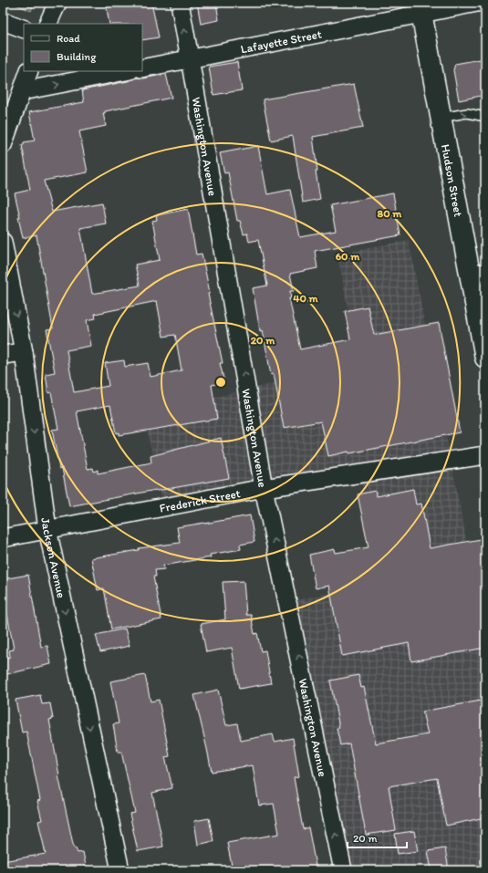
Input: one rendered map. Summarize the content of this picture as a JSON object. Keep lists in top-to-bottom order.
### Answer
{
  "streets": {
    "main road": ["Hudson Street"],
    "street": [
      "Lafayette Street",
      "Washington Avenue",
      "Frederick Street",
      "Jackson Avenue"
    ]
  },
  "crossings": [
    ["Lafayette Street", "Washington Avenue"],
    ["Lafayette Street", "Hudson Street"],
    ["Washington Avenue", "Frederick Street"],
    ["Frederick Street", "Jackson Avenue"]
  ],
  "one_way": ["Washington Avenue", "Jackson Avenue"],
  "legend": ["Road", "Building"],
  "scale_bar": "20 m",
  "rings": [
    "80 m",
    "60 m",
    "40 m",
    "20 m"
  ]
}
